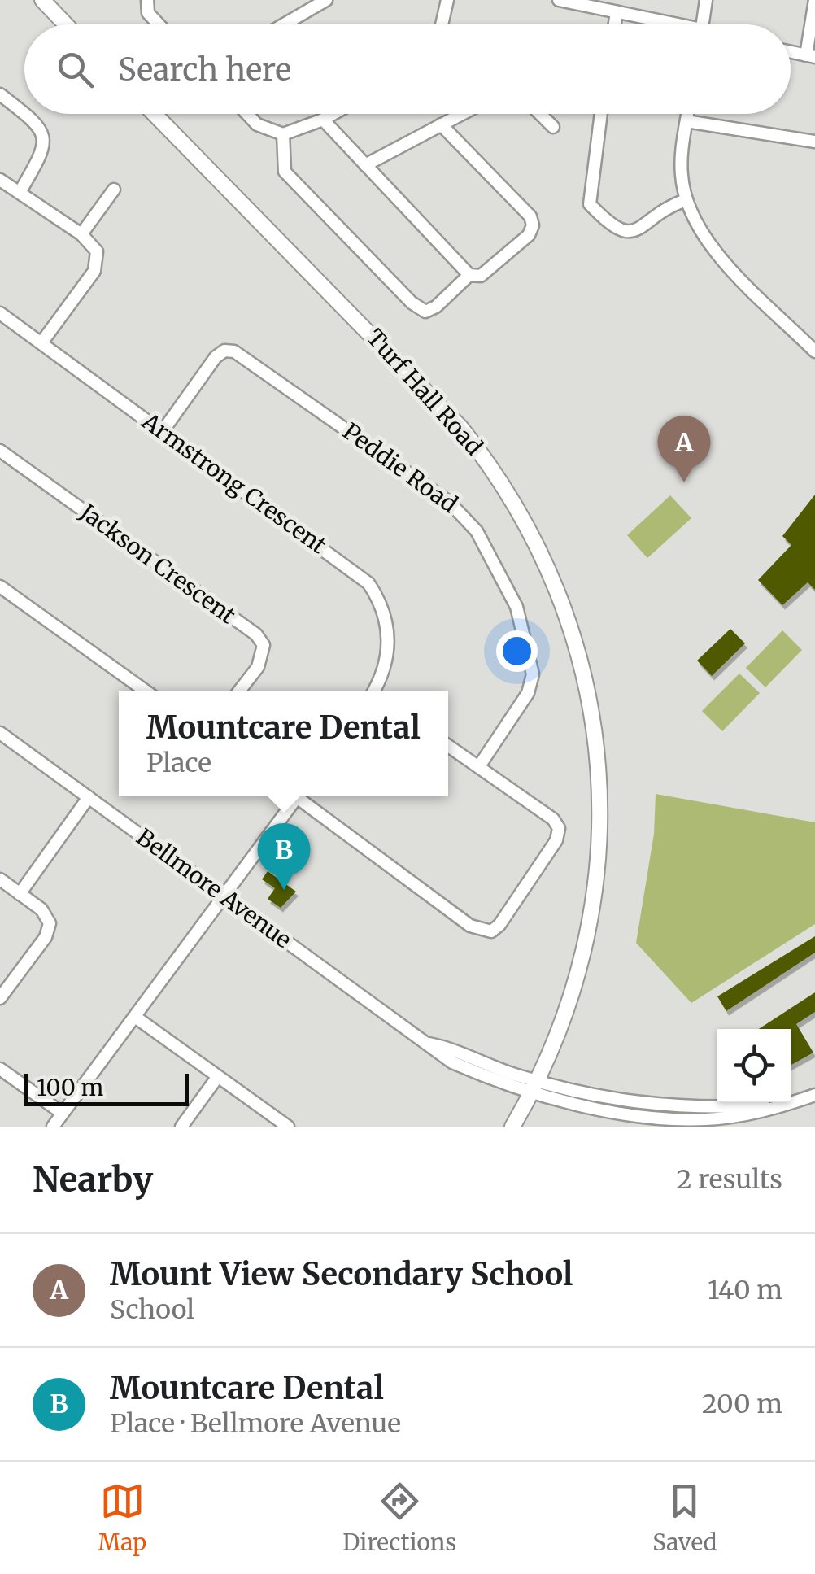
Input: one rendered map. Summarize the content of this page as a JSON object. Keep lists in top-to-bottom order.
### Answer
{
  "streets": {
    "main road": ["Turf Hall Road"],
    "street": [
      "Peddie Road",
      "Armstrong Crescent",
      "Jackson Crescent",
      "Bellmore Avenue"
    ]
  },
  "crossings": [
    ["Turf Hall Road", "Bellmore Avenue"],
    ["Peddie Road", "Armstrong Crescent"]
  ],
  "scale_bar": "100 m",
  "page": {
    "search": "Search here",
    "pins": ["A", "B"],
    "popup": ["Mountcare Dental", "Place"],
    "scale": "100 m",
    "heading": ["Nearby", "2 results"],
    "list": [
      {
        "mark": "A",
        "name": "Mount View Secondary School",
        "note": "School",
        "value": "140 m"
      },
      {
        "mark": "B",
        "name": "Mountcare Dental",
        "note": "Place · Bellmore Avenue",
        "value": "200 m"
      }
    ],
    "nav": ["Map", "Directions", "Saved"]
  }
}
